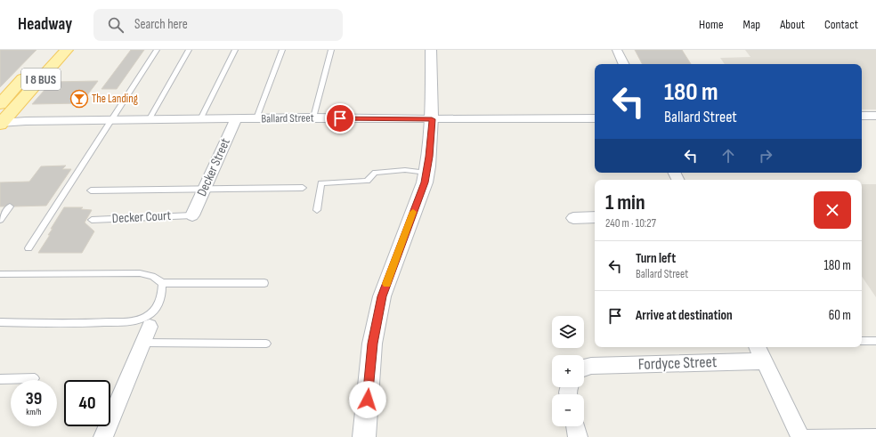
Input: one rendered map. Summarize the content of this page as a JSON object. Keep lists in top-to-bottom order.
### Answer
{
  "streets": {
    "main road": ["I 8 BUS"],
    "street": ["Ballard Street", "Decker Street", "Fordyce Street"],
    "lane": ["Decker Court"]
  },
  "crossings": [
    ["I 8 BUS", "Ballard Street"],
    ["Ballard Street", "Decker Street"],
    ["Decker Street", "Decker Court"]
  ],
  "places": {
    "bar": ["The Landing"]
  },
  "page": {
    "header": "Headway",
    "search": "Search here",
    "nav": [
      "Home",
      "Map",
      "About",
      "Contact"
    ],
    "turn": ["180 m", "Ballard Street"],
    "heading": ["1 min", "240 m · 10:27"],
    "list": [
      {
        "name": "Turn left",
        "note": "Ballard Street",
        "value": "180 m"
      },
      {
        "name": "Arrive at destination",
        "value": "60 m"
      }
    ],
    "map_buttons": ["+", "−"],
    "speed": "39 km/h",
    "limit": "40"
  }
}
